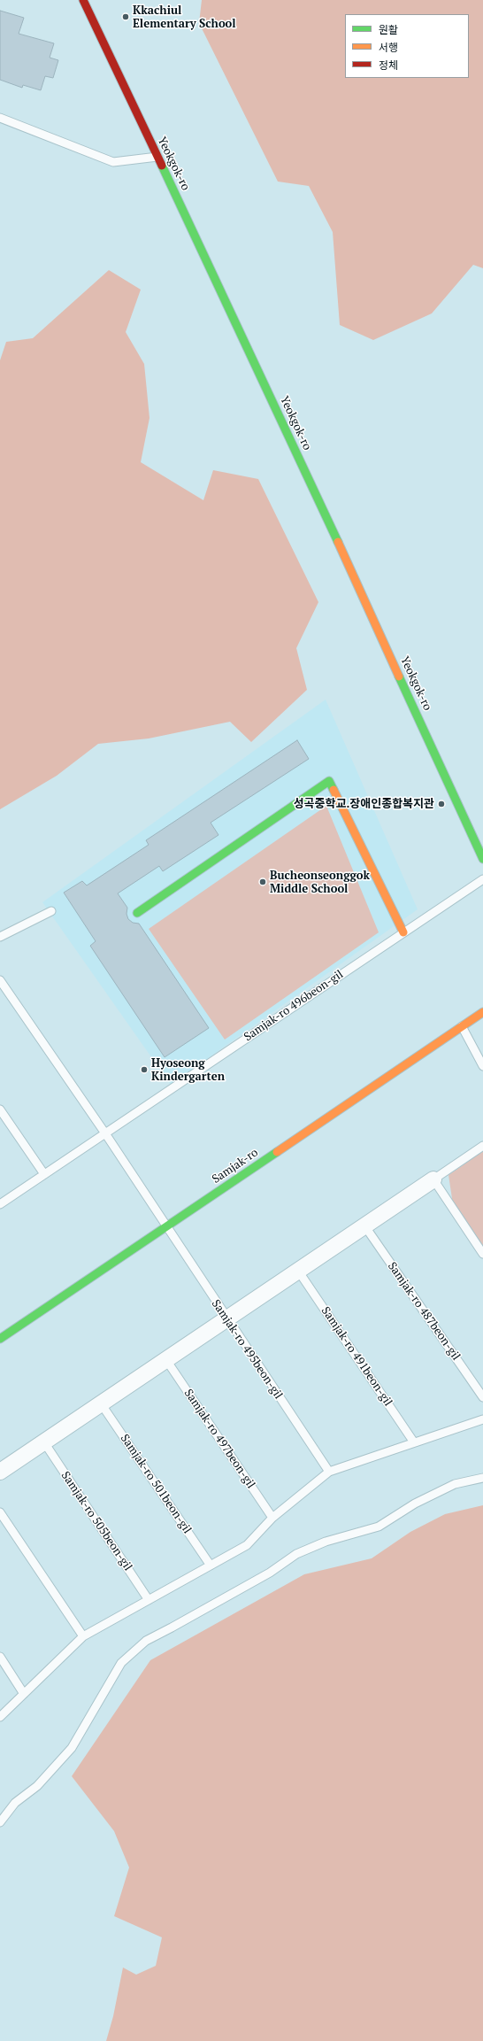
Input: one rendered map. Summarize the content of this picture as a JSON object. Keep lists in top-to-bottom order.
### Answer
{
  "streets": {
    "street": ["Yeokgok-ro", "Samjak-ro"],
    "lane": [
      "Samjak-ro 496beon-gil",
      "Samjak-ro 487beon-gil",
      "Samjak-ro 495beon-gil",
      "Samjak-ro 491beon-gil",
      "Samjak-ro 497beon-gil",
      "Samjak-ro 501beon-gil",
      "Samjak-ro 505beon-gil"
    ]
  },
  "crossings": [
    ["Samjak-ro", "Samjak-ro 495beon-gil"]
  ],
  "places": [
    "Kkachiul Elementary School",
    "성곡중학교.장애인종합복지관",
    "Bucheonseonggok Middle School",
    "Hyoseong Kindergarten"
  ],
  "legend": ["원활", "서행", "정체"]
}
